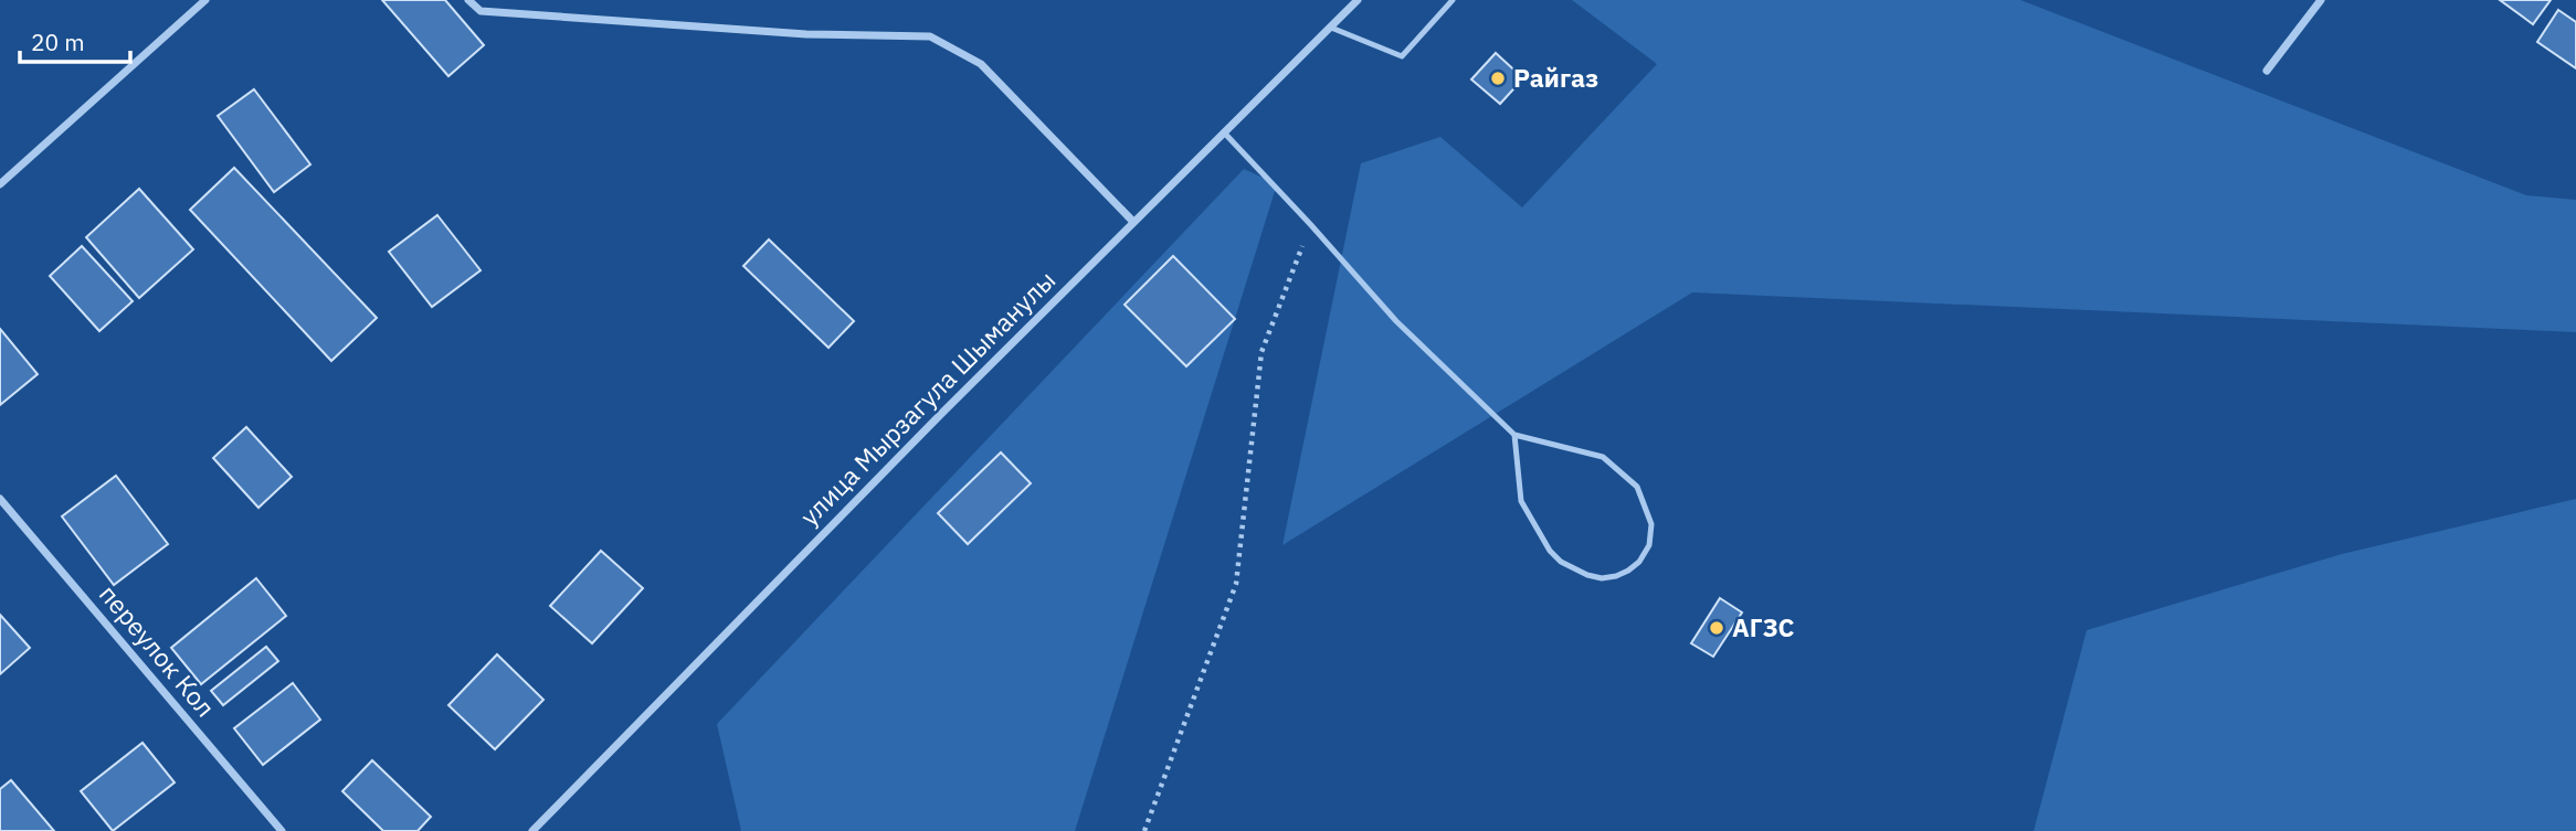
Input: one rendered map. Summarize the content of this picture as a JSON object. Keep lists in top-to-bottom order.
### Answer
{
  "streets": {
    "street": ["улица Мырзагула Шыманулы", "переулок Кол"]
  },
  "places": ["Райгаз", "АГЗС"],
  "scale_bar": "20 m"
}
